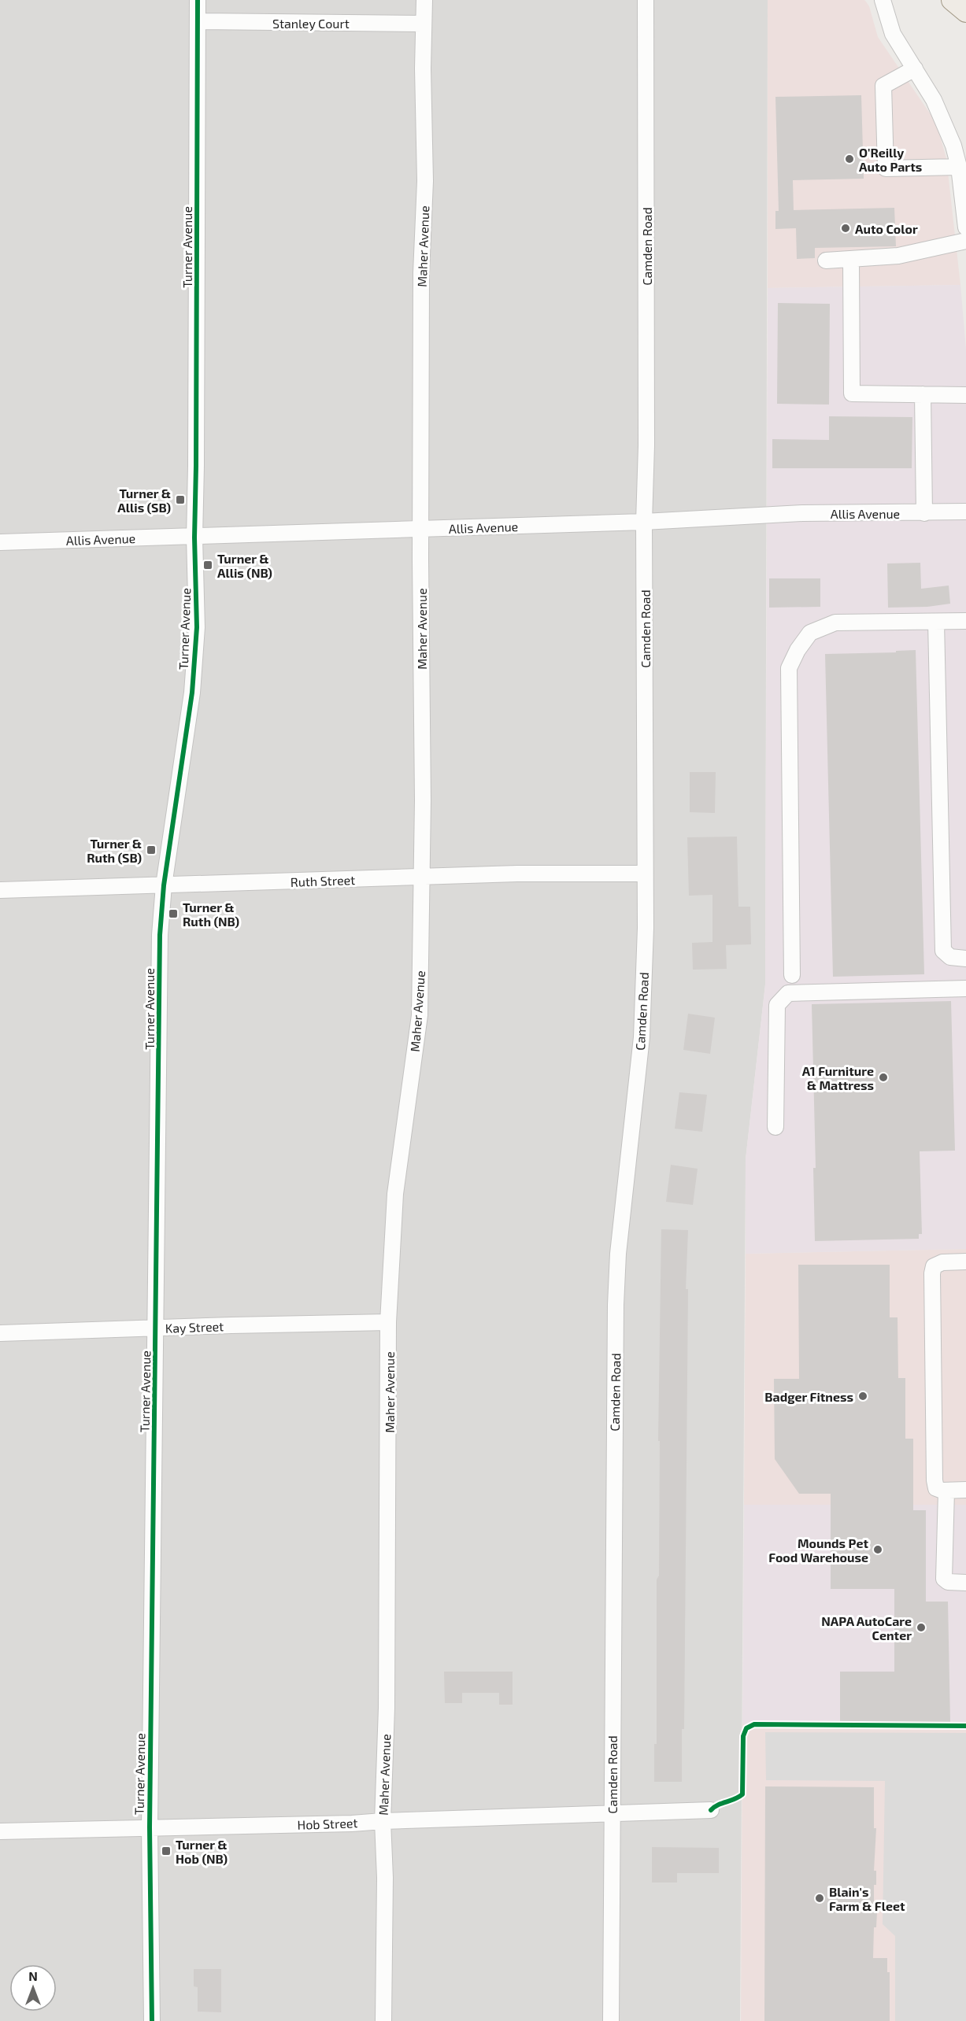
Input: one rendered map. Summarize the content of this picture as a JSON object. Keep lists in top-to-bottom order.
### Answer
{
  "streets": {
    "street": [
      "Stanley Court",
      "Maher Avenue",
      "Camden Road",
      "Turner Avenue",
      "Allis Avenue",
      "Ruth Street",
      "Kay Street",
      "Hob Street"
    ]
  },
  "crossings": [
    ["Stanley Court", "Maher Avenue"],
    ["Stanley Court", "Turner Avenue"],
    ["Maher Avenue", "Allis Avenue"],
    ["Maher Avenue", "Ruth Street"],
    ["Maher Avenue", "Kay Street"],
    ["Maher Avenue", "Hob Street"],
    ["Camden Road", "Allis Avenue"],
    ["Camden Road", "Ruth Street"],
    ["Camden Road", "Hob Street"],
    ["Turner Avenue", "Allis Avenue"],
    ["Turner Avenue", "Ruth Street"],
    ["Turner Avenue", "Kay Street"],
    ["Turner Avenue", "Hob Street"]
  ],
  "places": {
    "other": [
      "O'Reilly Auto Parts",
      "Auto Color",
      "A1 Furniture & Mattress",
      "Badger Fitness",
      "Mounds Pet Food Warehouse",
      "NAPA AutoCare Center",
      "Blain's Farm & Fleet"
    ],
    "transit": [
      "Turner & Allis (SB)",
      "Turner & Allis (NB)",
      "Turner & Ruth (SB)",
      "Turner & Ruth (NB)",
      "Turner & Hob (NB)"
    ]
  },
  "north": "top"
}
